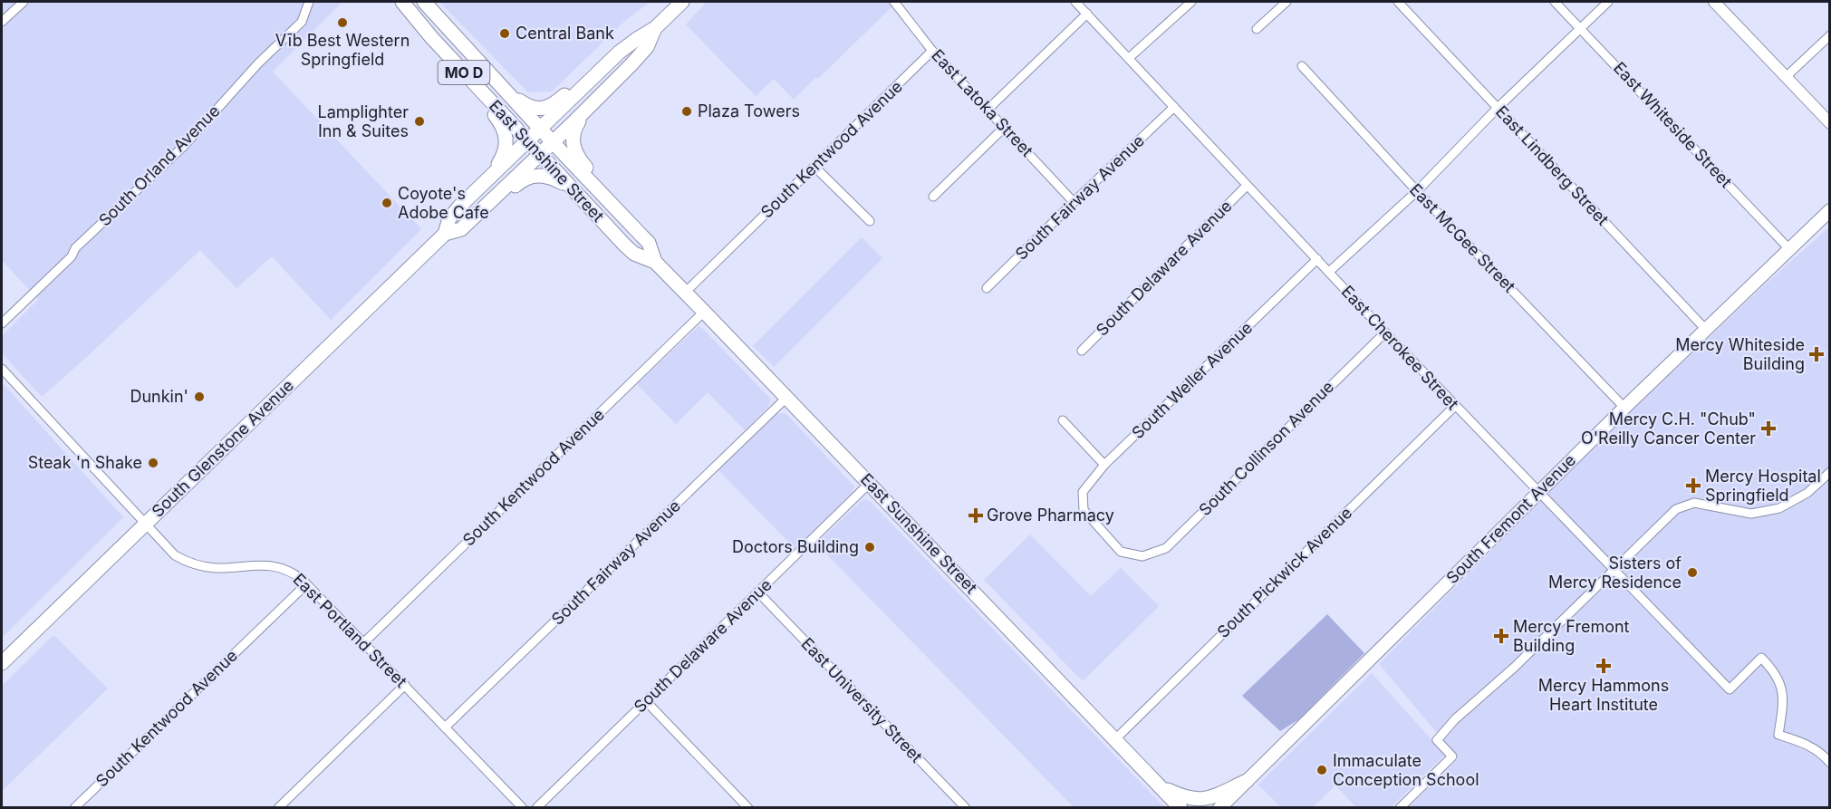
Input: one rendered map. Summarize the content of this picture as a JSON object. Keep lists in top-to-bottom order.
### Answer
{
  "streets": {
    "main road": [
      "MO D",
      "East Sunshine Street",
      "South Glenstone Avenue",
      "South Fremont Avenue"
    ],
    "street": [
      "East Latoka Street",
      "East Whiteside Street",
      "South Kentwood Avenue",
      "South Orland Avenue",
      "East Lindberg Street",
      "South Fairway Avenue",
      "East McGee Street",
      "South Delaware Avenue",
      "East Cherokee Street",
      "South Weller Avenue",
      "South Collinson Avenue",
      "South Pickwick Avenue",
      "East Portland Street",
      "East University Street"
    ]
  },
  "crossings": [
    ["East Latoka Street", "South Kentwood Avenue"],
    ["East Latoka Street", "South Fairway Avenue"],
    ["East Whiteside Street", "South Fremont Avenue"],
    ["South Kentwood Avenue", "East Sunshine Street"],
    ["South Kentwood Avenue", "East Portland Street"],
    ["East Sunshine Street", "South Fairway Avenue"],
    ["East Sunshine Street", "South Delaware Avenue"],
    ["East Sunshine Street", "South Glenstone Avenue"],
    ["East Sunshine Street", "South Pickwick Avenue"],
    ["East Lindberg Street", "South Fremont Avenue"],
    ["South Fairway Avenue", "East Cherokee Street"],
    ["South Fairway Avenue", "East Portland Street"],
    ["East McGee Street", "South Fremont Avenue"],
    ["South Delaware Avenue", "East Cherokee Street"],
    ["South Delaware Avenue", "East University Street"],
    ["East Cherokee Street", "South Weller Avenue"],
    ["East Cherokee Street", "South Collinson Avenue"],
    ["East Cherokee Street", "South Fremont Avenue"],
    ["East Cherokee Street", "South Pickwick Avenue"],
    ["South Weller Avenue", "South Collinson Avenue"],
    ["South Glenstone Avenue", "East Portland Street"]
  ],
  "places": {
    "other": [
      "Vīb Best Western Springfield",
      "Central Bank",
      "Plaza Towers",
      "Lamplighter Inn & Suites",
      "Coyote's Adobe Cafe",
      "Dunkin'",
      "Steak 'n Shake",
      "Doctors Building",
      "Sisters of Mercy Residence",
      "Immaculate Conception School"
    ],
    "health": [
      "Mercy Whiteside Building",
      "Mercy C.H. \"Chub\" O'Reilly Cancer Center",
      "Mercy Hospital Springfield",
      "Grove Pharmacy",
      "Mercy Fremont Building",
      "Mercy Hammons Heart Institute"
    ]
  }
}
